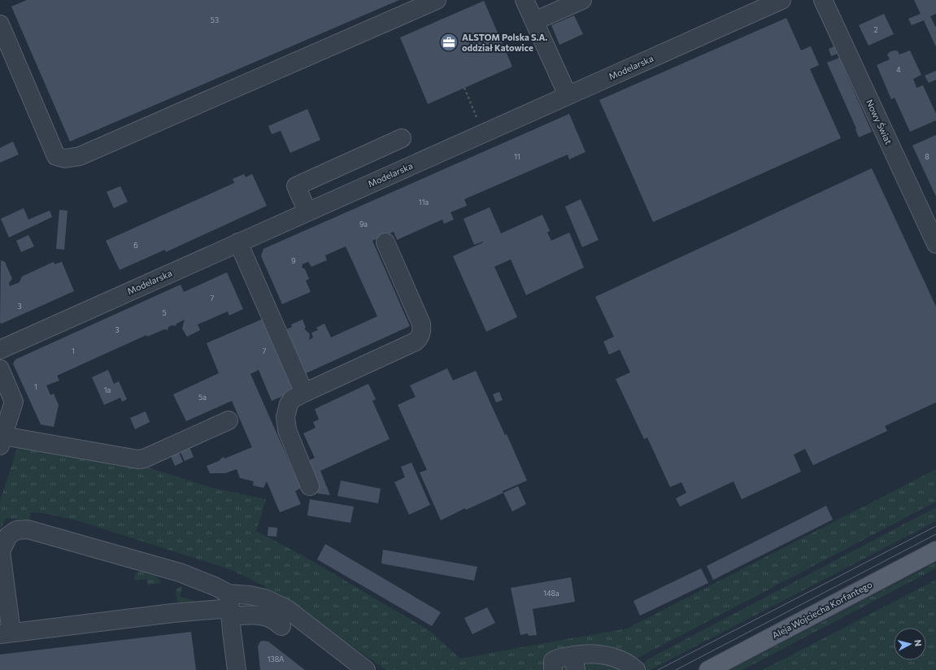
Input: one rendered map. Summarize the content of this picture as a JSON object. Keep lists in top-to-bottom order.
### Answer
{
  "streets": {
    "main road": ["Aleja Wojciecha Korfantego"],
    "street": ["Modelarska", "Nowy Świat"]
  },
  "places": {
    "office": ["ALSTOM Polska S.A. oddział Katowice"]
  },
  "house_numbers": [
    "53",
    "2",
    "4",
    "11",
    "8",
    "11a",
    "9a",
    "6",
    "9",
    "7",
    "3",
    "5",
    "3",
    "1",
    "7",
    "1",
    "1a",
    "5a",
    "148a",
    "138A"
  ],
  "north": "right"
}
